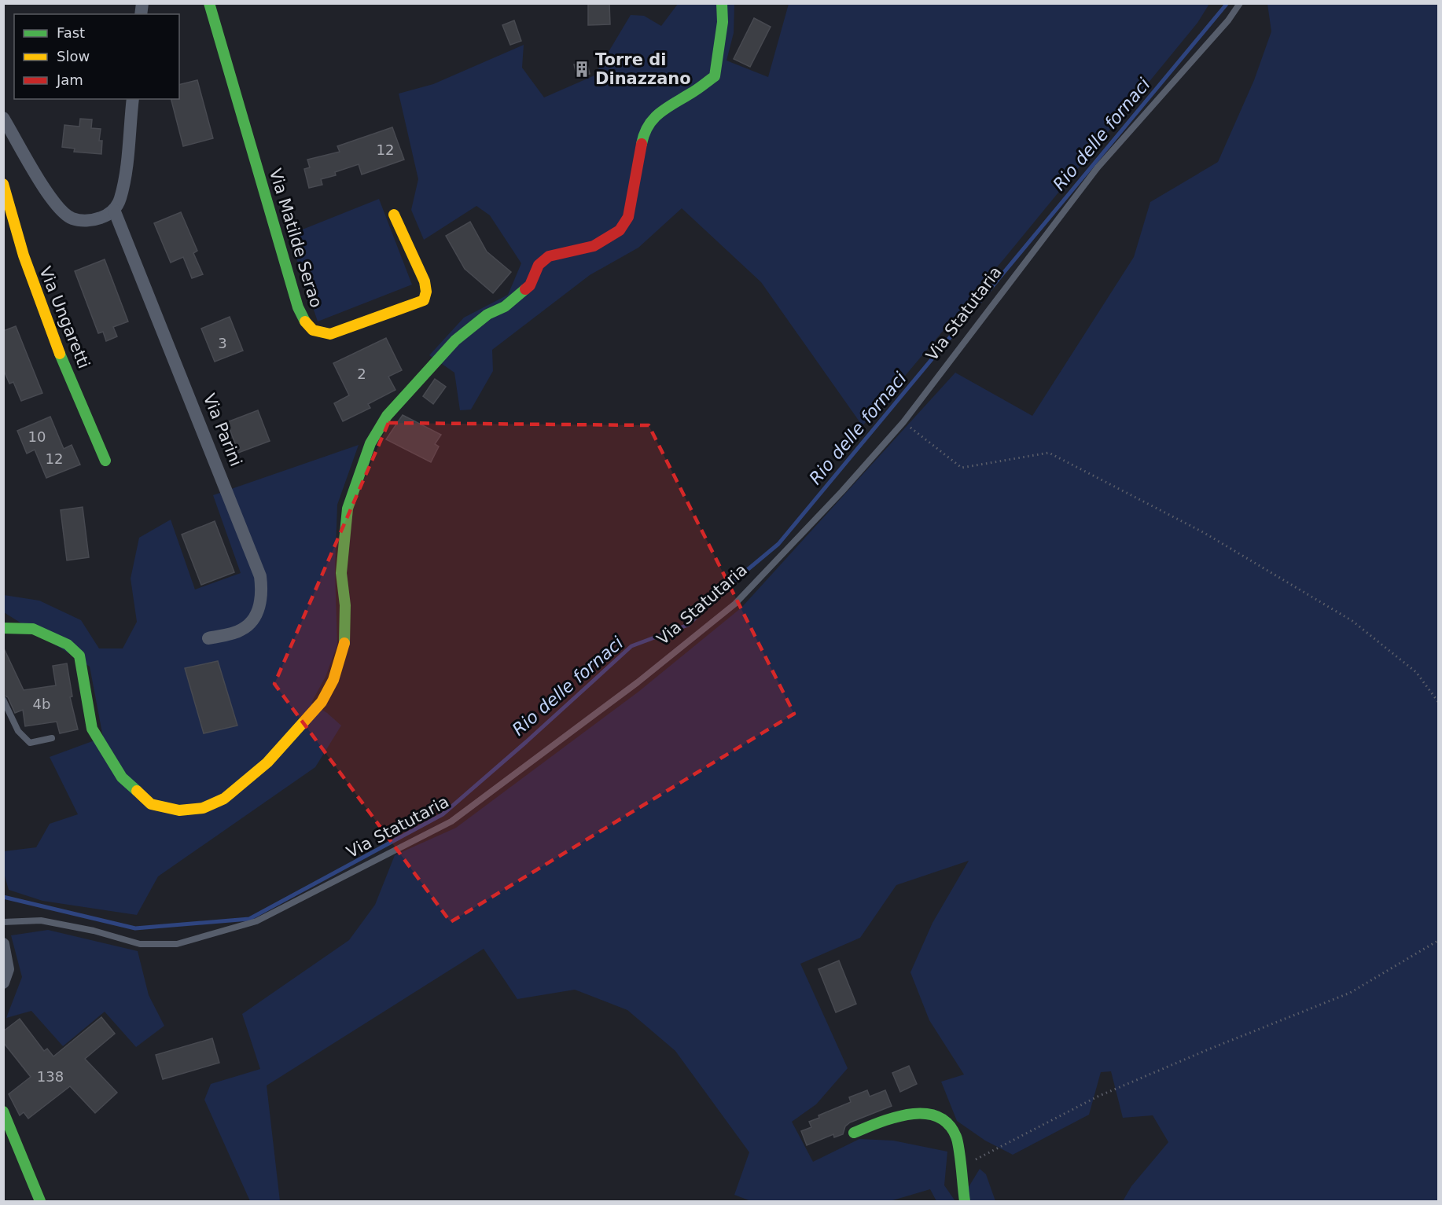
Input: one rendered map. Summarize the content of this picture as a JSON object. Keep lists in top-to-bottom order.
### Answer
{
  "streets": {
    "street": ["Via Matilde Serao", "Via Ungaretti", "Via Parini"],
    "lane": ["Via Statutaria"]
  },
  "water": ["Rio delle fornaci"],
  "places": {
    "building": ["Torre di Dinazzano"]
  },
  "house_numbers": [
    "12",
    "3",
    "2",
    "10",
    "12",
    "4b",
    "138"
  ],
  "legend": ["Fast", "Slow", "Jam"]
}
